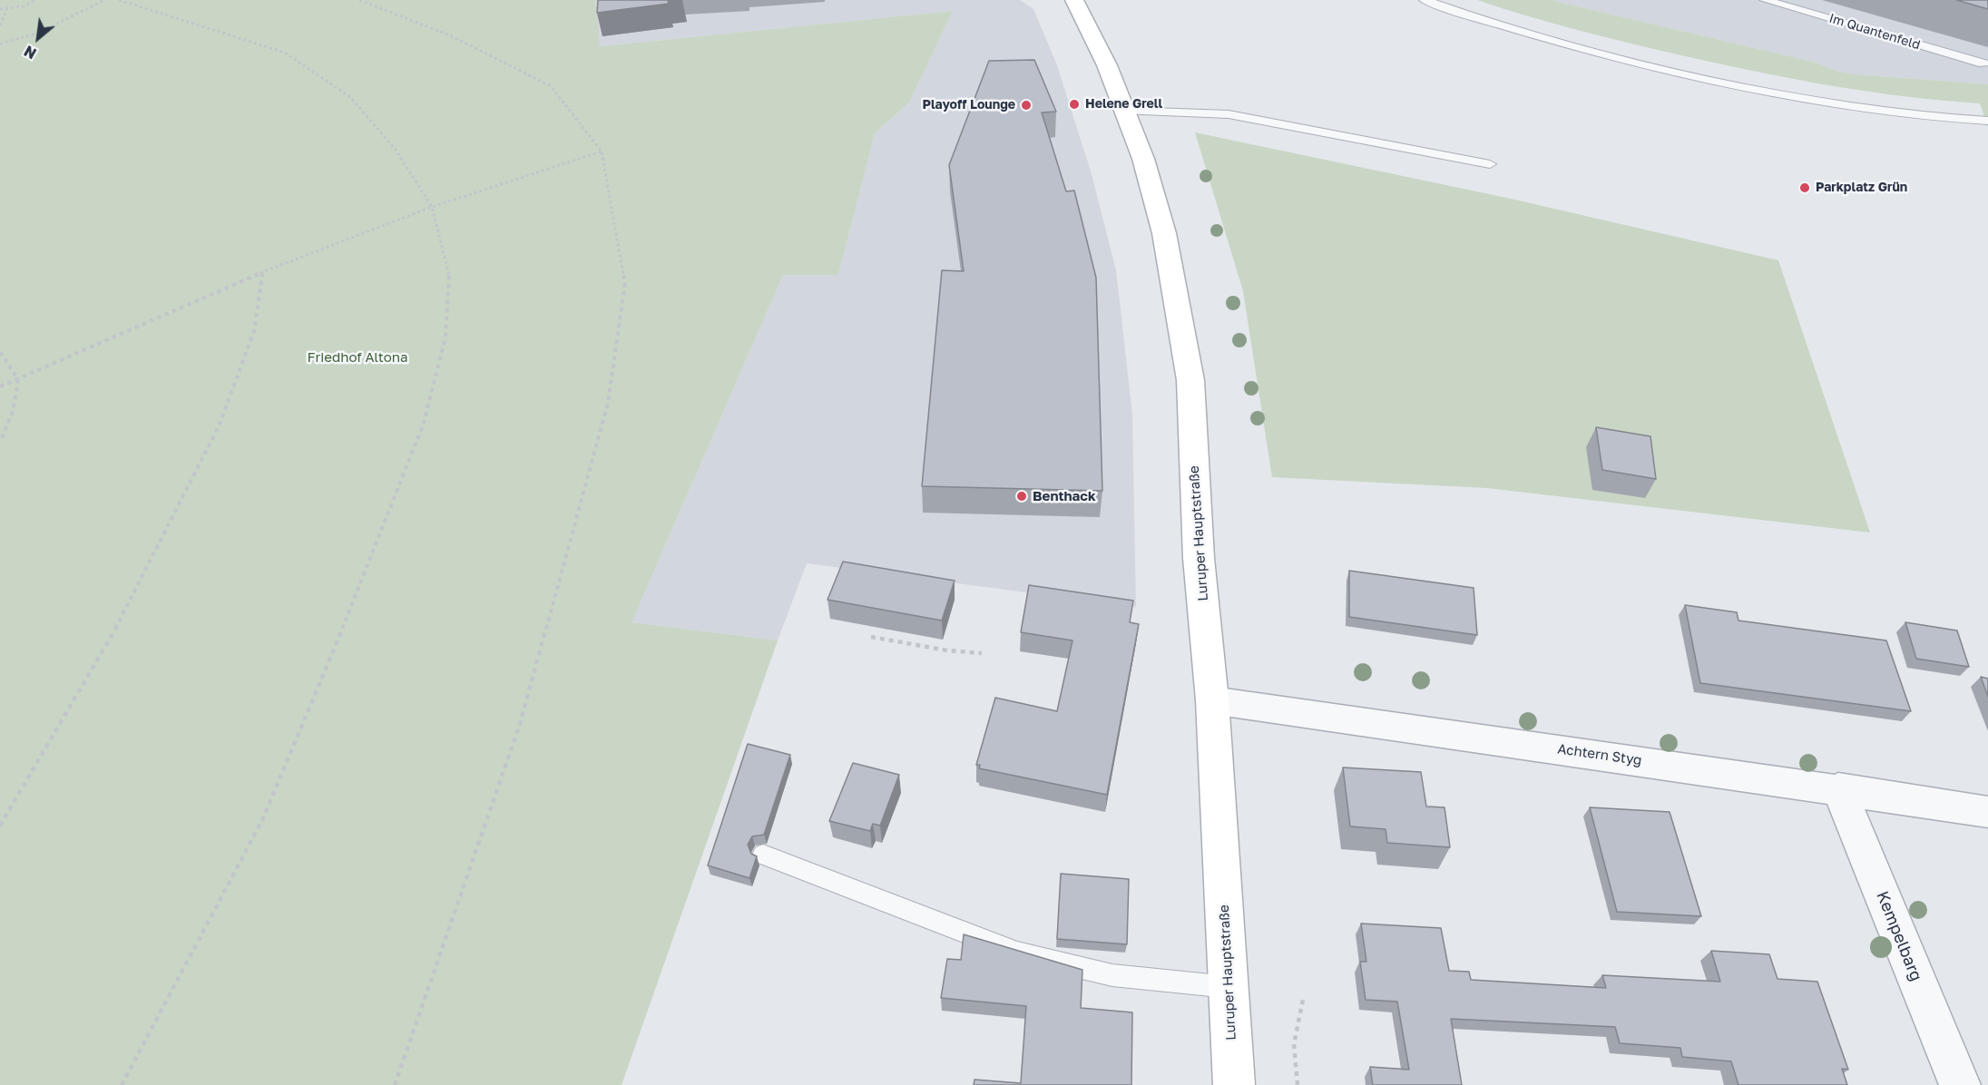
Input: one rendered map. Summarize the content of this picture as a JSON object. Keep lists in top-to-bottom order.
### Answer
{
  "streets": {
    "main road": ["Luruper Hauptstraße"],
    "street": ["Achtern Styg", "Kempelbarg"],
    "lane": ["Im Quantenfeld"]
  },
  "crossings": [
    ["Luruper Hauptstraße", "Achtern Styg"],
    ["Achtern Styg", "Kempelbarg"]
  ],
  "parks": ["Friedhof Altona"],
  "places": [
    "Helene Grell",
    "Playoff Lounge",
    "Parkplatz Grün",
    "Benthack"
  ],
  "north": "bottom left"
}
